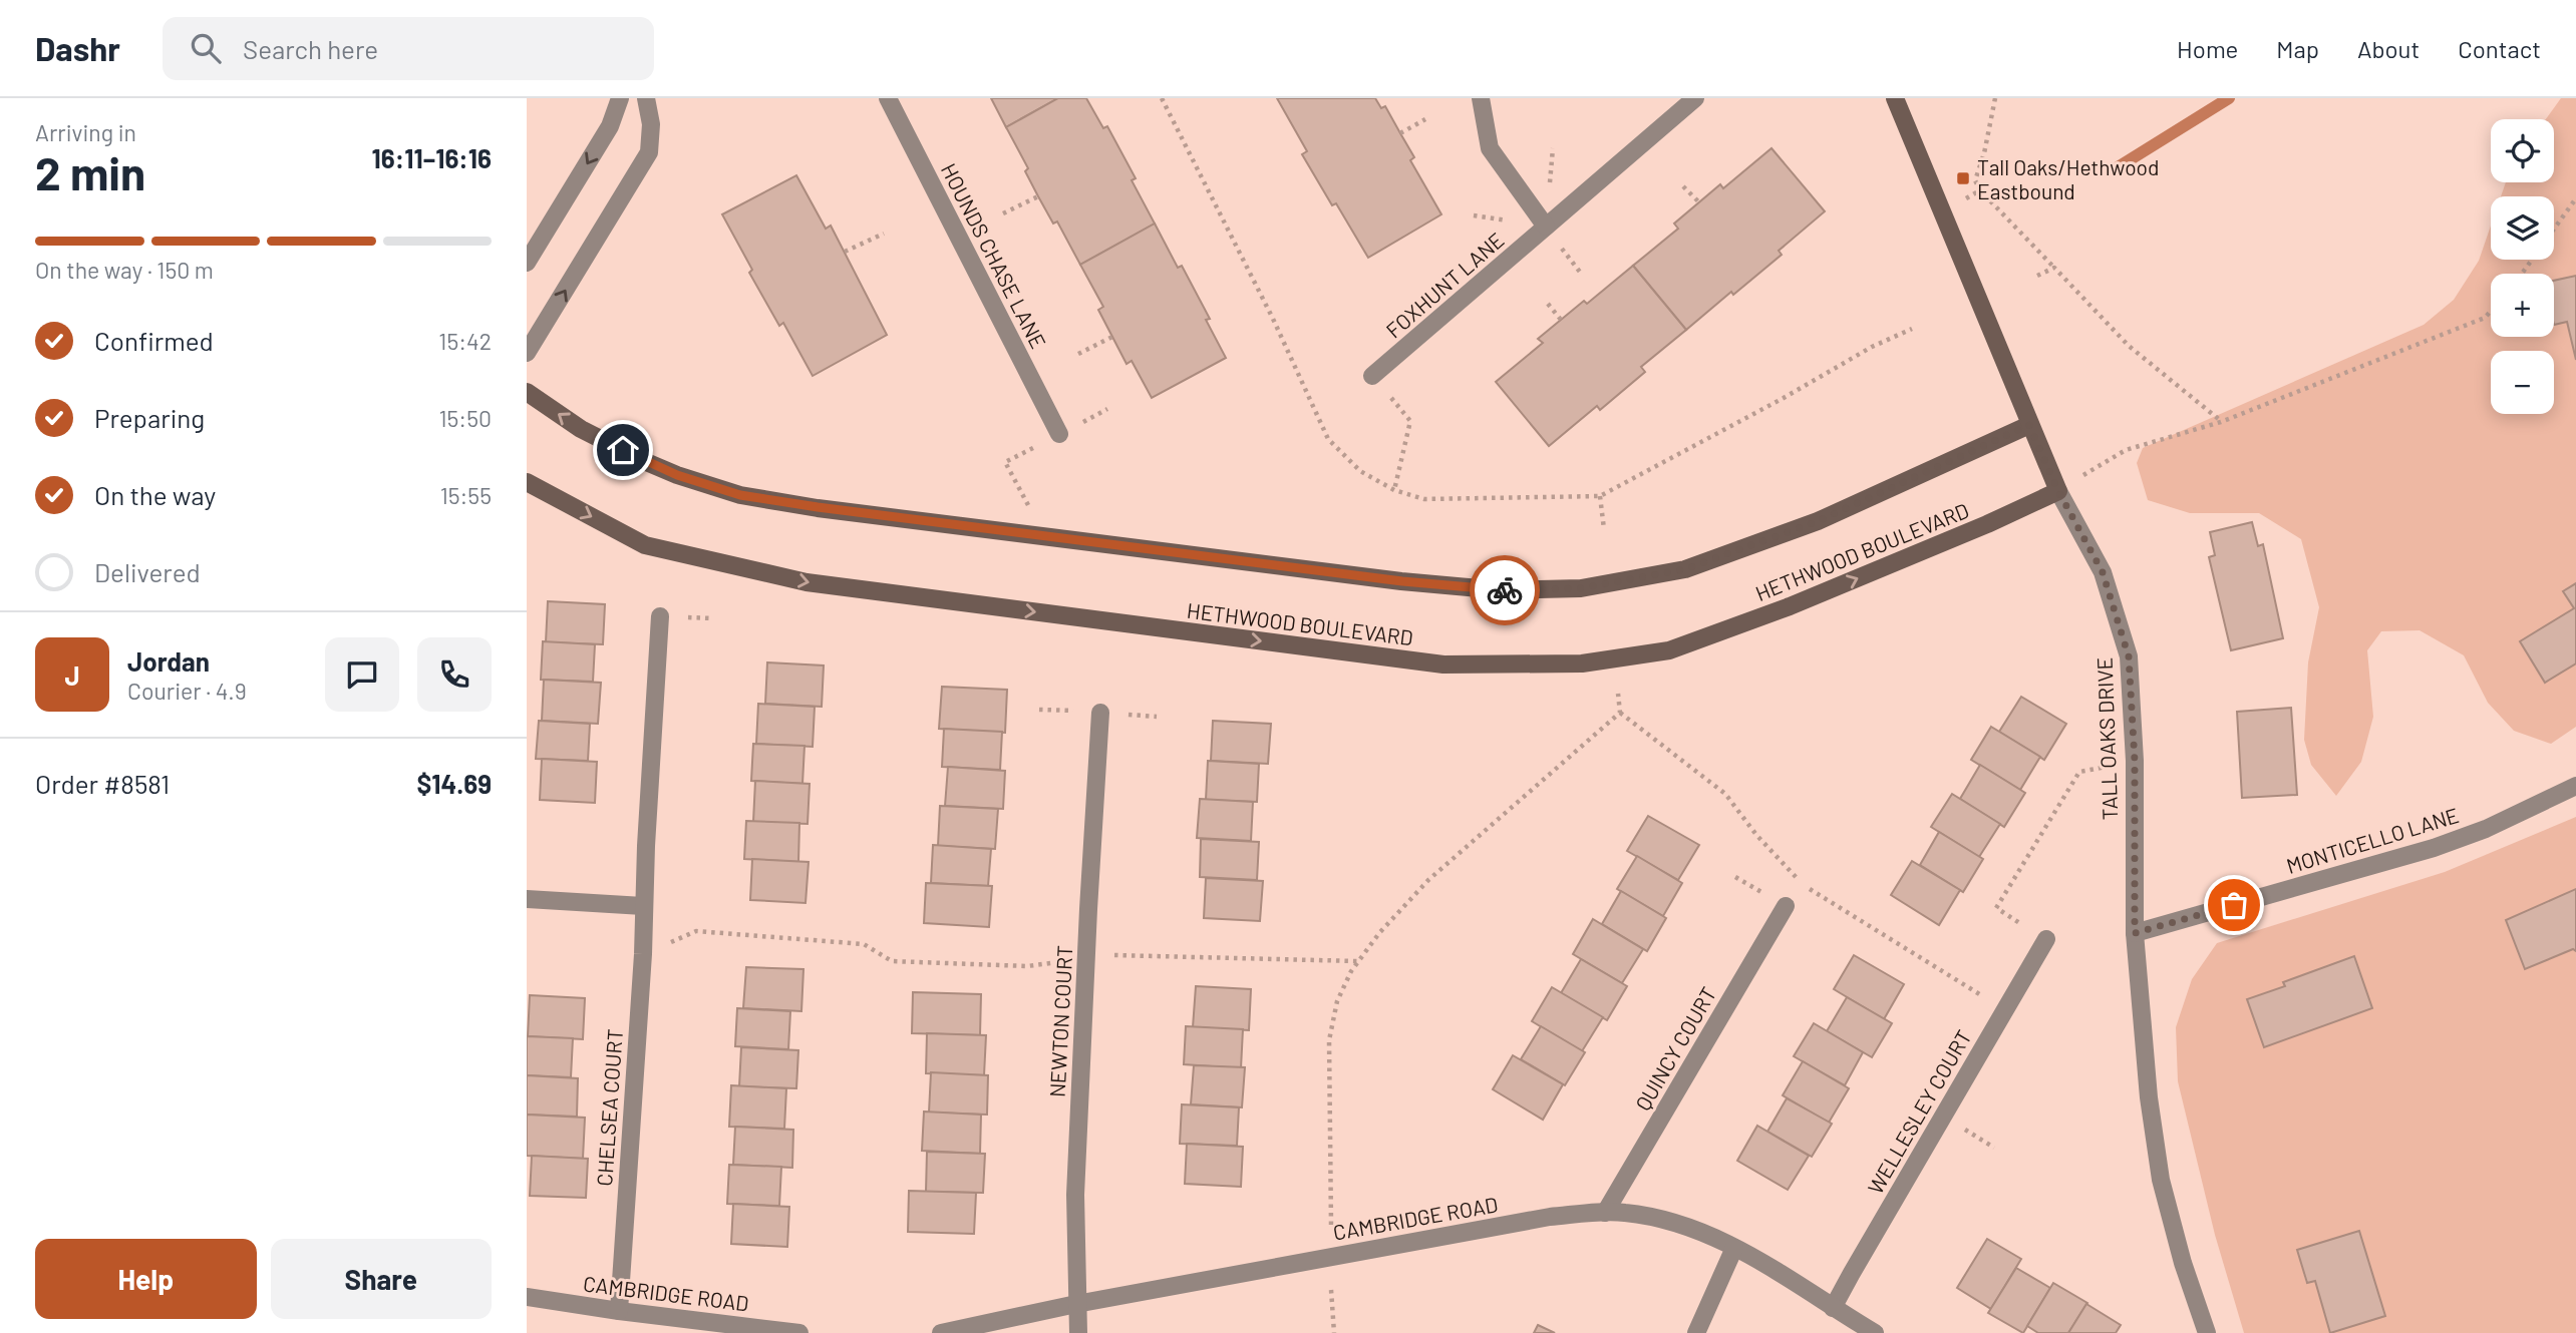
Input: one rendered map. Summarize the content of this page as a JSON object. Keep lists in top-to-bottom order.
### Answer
{
  "streets": {
    "street": [
      "HOUNDS CHASE LANE",
      "FOXHUNT LANE",
      "HETHWOOD BOULEVARD",
      "TALL OAKS DRIVE",
      "MONTICELLO LANE",
      "NEWTON COURT",
      "QUINCY COURT",
      "CHELSEA COURT",
      "WELLESLEY COURT",
      "CAMBRIDGE ROAD"
    ]
  },
  "crossings": [
    ["HETHWOOD BOULEVARD", "TALL OAKS DRIVE"],
    ["TALL OAKS DRIVE", "MONTICELLO LANE"],
    ["NEWTON COURT", "CAMBRIDGE ROAD"],
    ["QUINCY COURT", "CAMBRIDGE ROAD"],
    ["CHELSEA COURT", "CAMBRIDGE ROAD"],
    ["WELLESLEY COURT", "CAMBRIDGE ROAD"]
  ],
  "places": {
    "transit": ["Tall Oaks/Hethwood Eastbound"]
  },
  "page": {
    "header": "Dashr",
    "search": "Search here",
    "nav": [
      "Home",
      "Map",
      "About",
      "Contact"
    ],
    "heading": ["2 min", "Arriving in", "16:11–16:16"],
    "panel": [
      "Jordan",
      "Courier · 4.9",
      "Order #8581",
      "$14.69"
    ],
    "map_buttons": ["+", "−"],
    "bar": "On the way · 150 m",
    "list": [
      ["Confirmed", "15:42"],
      ["Preparing", "15:50"],
      ["On the way", "15:55"],
      "Delivered"
    ],
    "round": "J",
    "buttons": ["Help", "Share"]
  }
}
